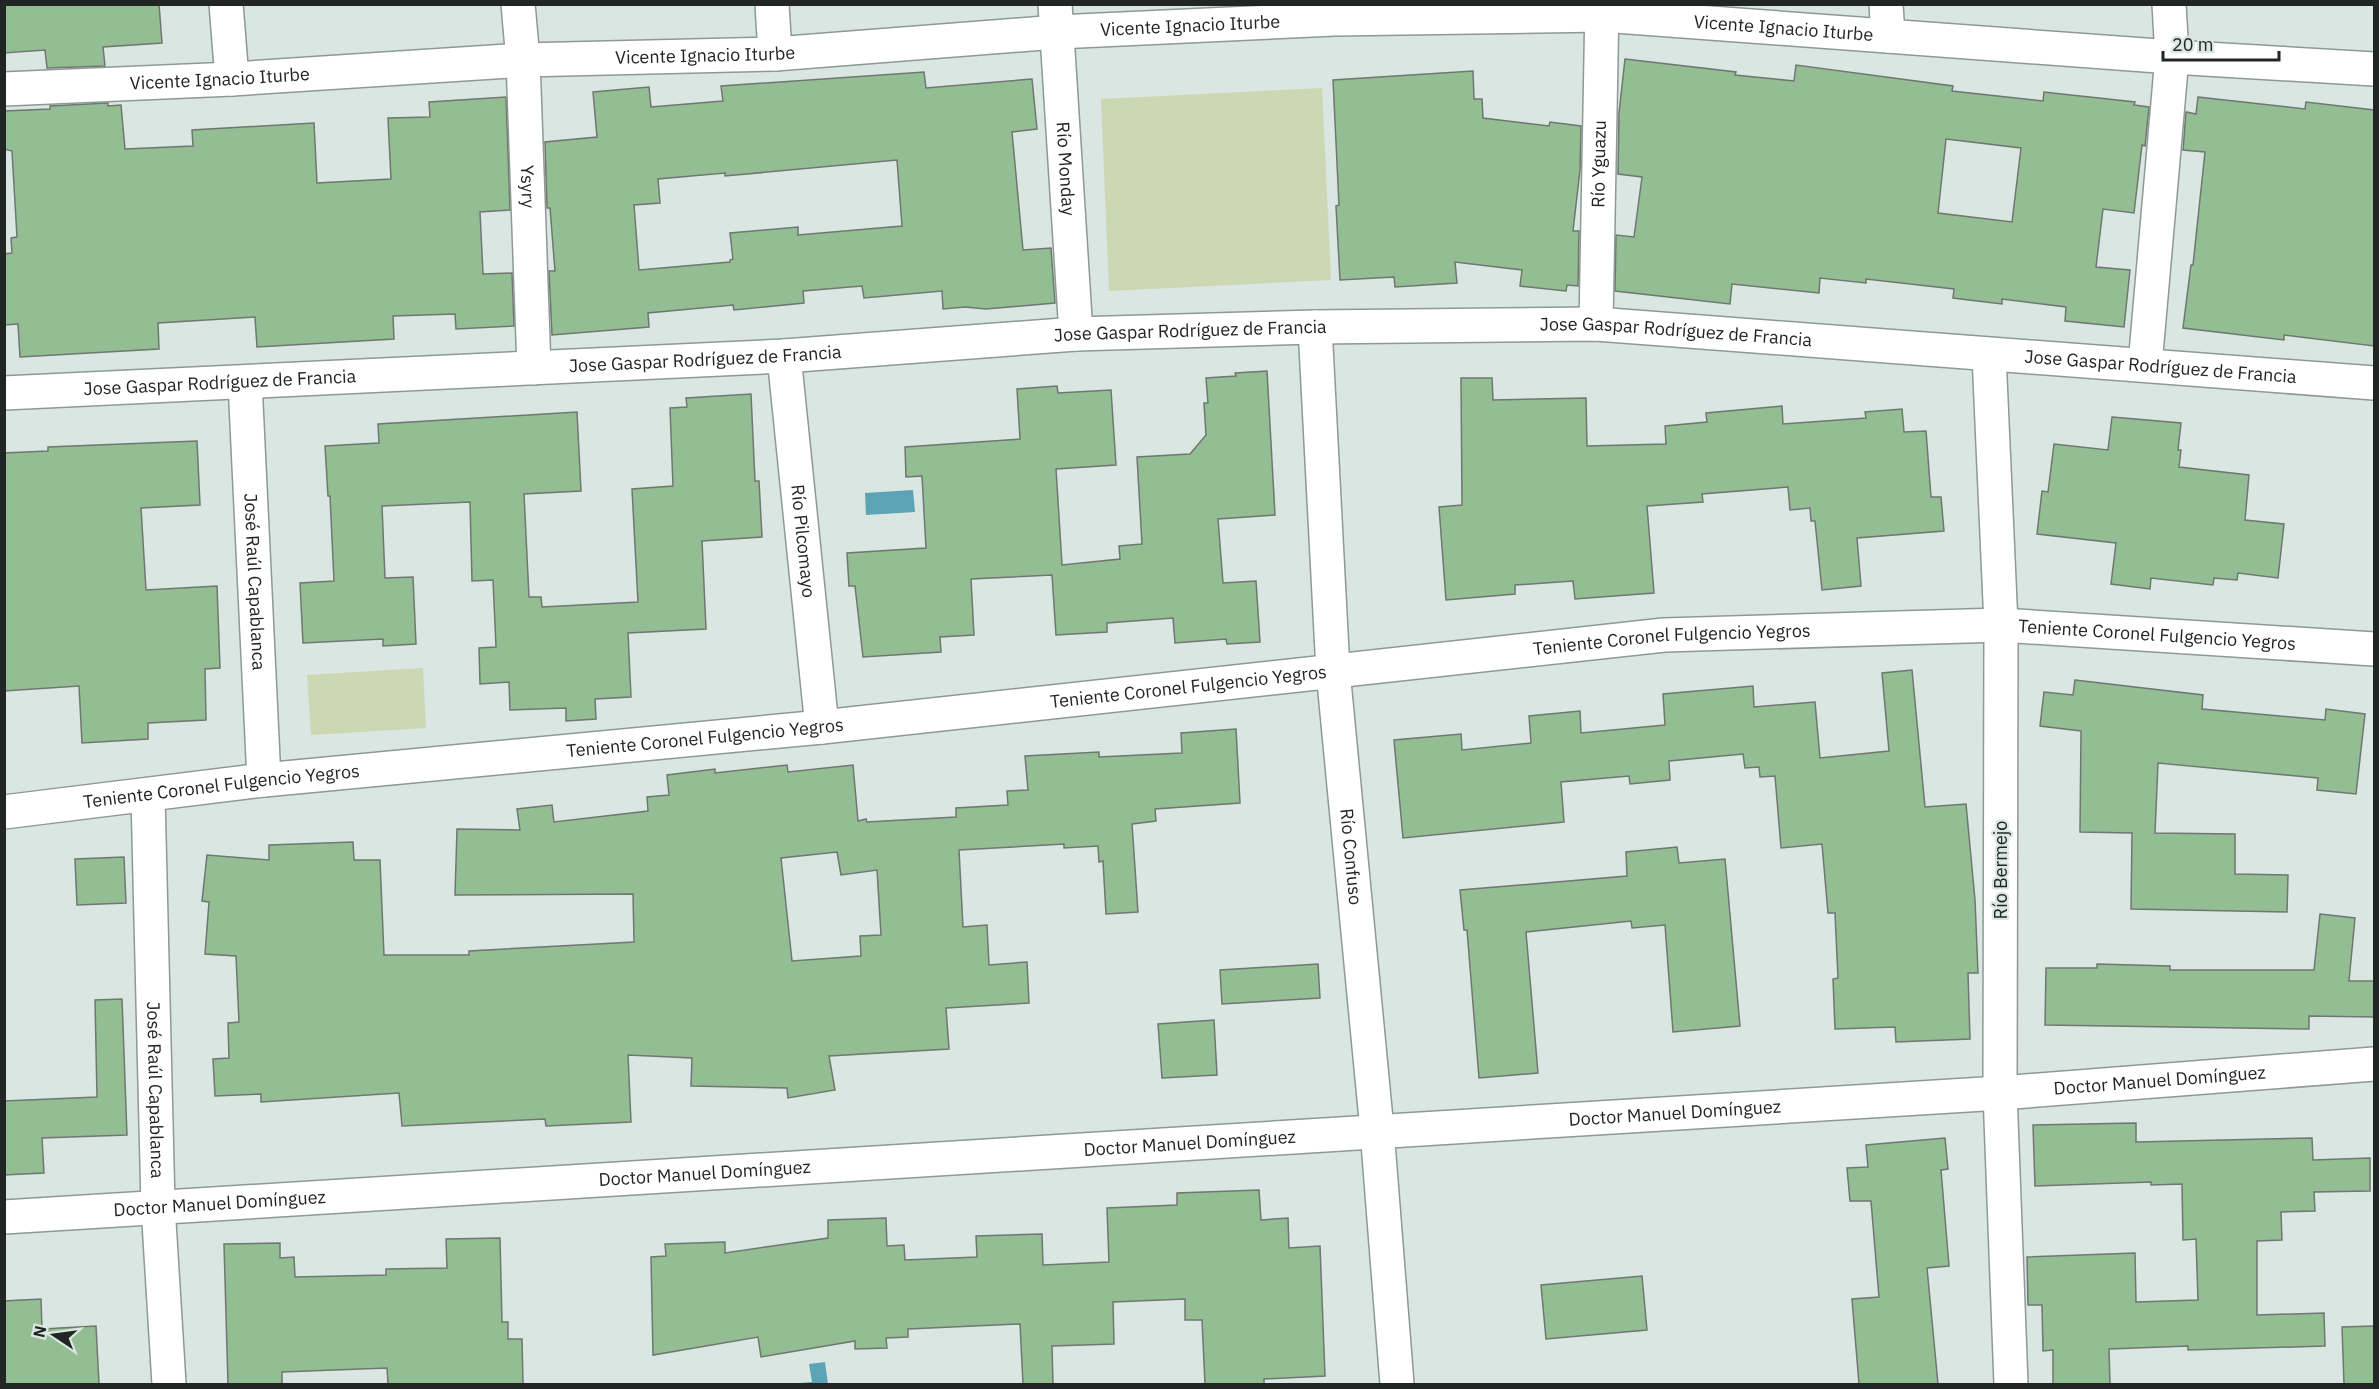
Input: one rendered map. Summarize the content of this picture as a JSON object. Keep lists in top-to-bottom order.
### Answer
{
  "streets": {
    "street": [
      "Vicente Ignacio Iturbe",
      "Río Yguazu",
      "Río Monday",
      "Ysyry",
      "Jose Gaspar Rodríguez de Francia",
      "Río Pilcomayo",
      "José Raúl Capablanca",
      "Teniente Coronel Fulgencio Yegros",
      "Río Confuso",
      "Río Bermejo",
      "Doctor Manuel Domínguez"
    ]
  },
  "crossings": [
    ["Vicente Ignacio Iturbe", "Río Yguazu"],
    ["Vicente Ignacio Iturbe", "Río Monday"],
    ["Vicente Ignacio Iturbe", "Ysyry"],
    ["Río Yguazu", "Jose Gaspar Rodríguez de Francia"],
    ["Río Monday", "Jose Gaspar Rodríguez de Francia"],
    ["Ysyry", "Jose Gaspar Rodríguez de Francia"],
    ["Jose Gaspar Rodríguez de Francia", "Río Pilcomayo"],
    ["Jose Gaspar Rodríguez de Francia", "José Raúl Capablanca"],
    ["Jose Gaspar Rodríguez de Francia", "Río Confuso"],
    ["Jose Gaspar Rodríguez de Francia", "Río Bermejo"],
    ["Río Pilcomayo", "Teniente Coronel Fulgencio Yegros"],
    ["José Raúl Capablanca", "Teniente Coronel Fulgencio Yegros"],
    ["José Raúl Capablanca", "Doctor Manuel Domínguez"],
    ["Teniente Coronel Fulgencio Yegros", "Río Confuso"],
    ["Teniente Coronel Fulgencio Yegros", "Río Bermejo"],
    ["Río Confuso", "Doctor Manuel Domínguez"],
    ["Río Bermejo", "Doctor Manuel Domínguez"]
  ],
  "scale_bar": "20 m",
  "north": "left"
}
